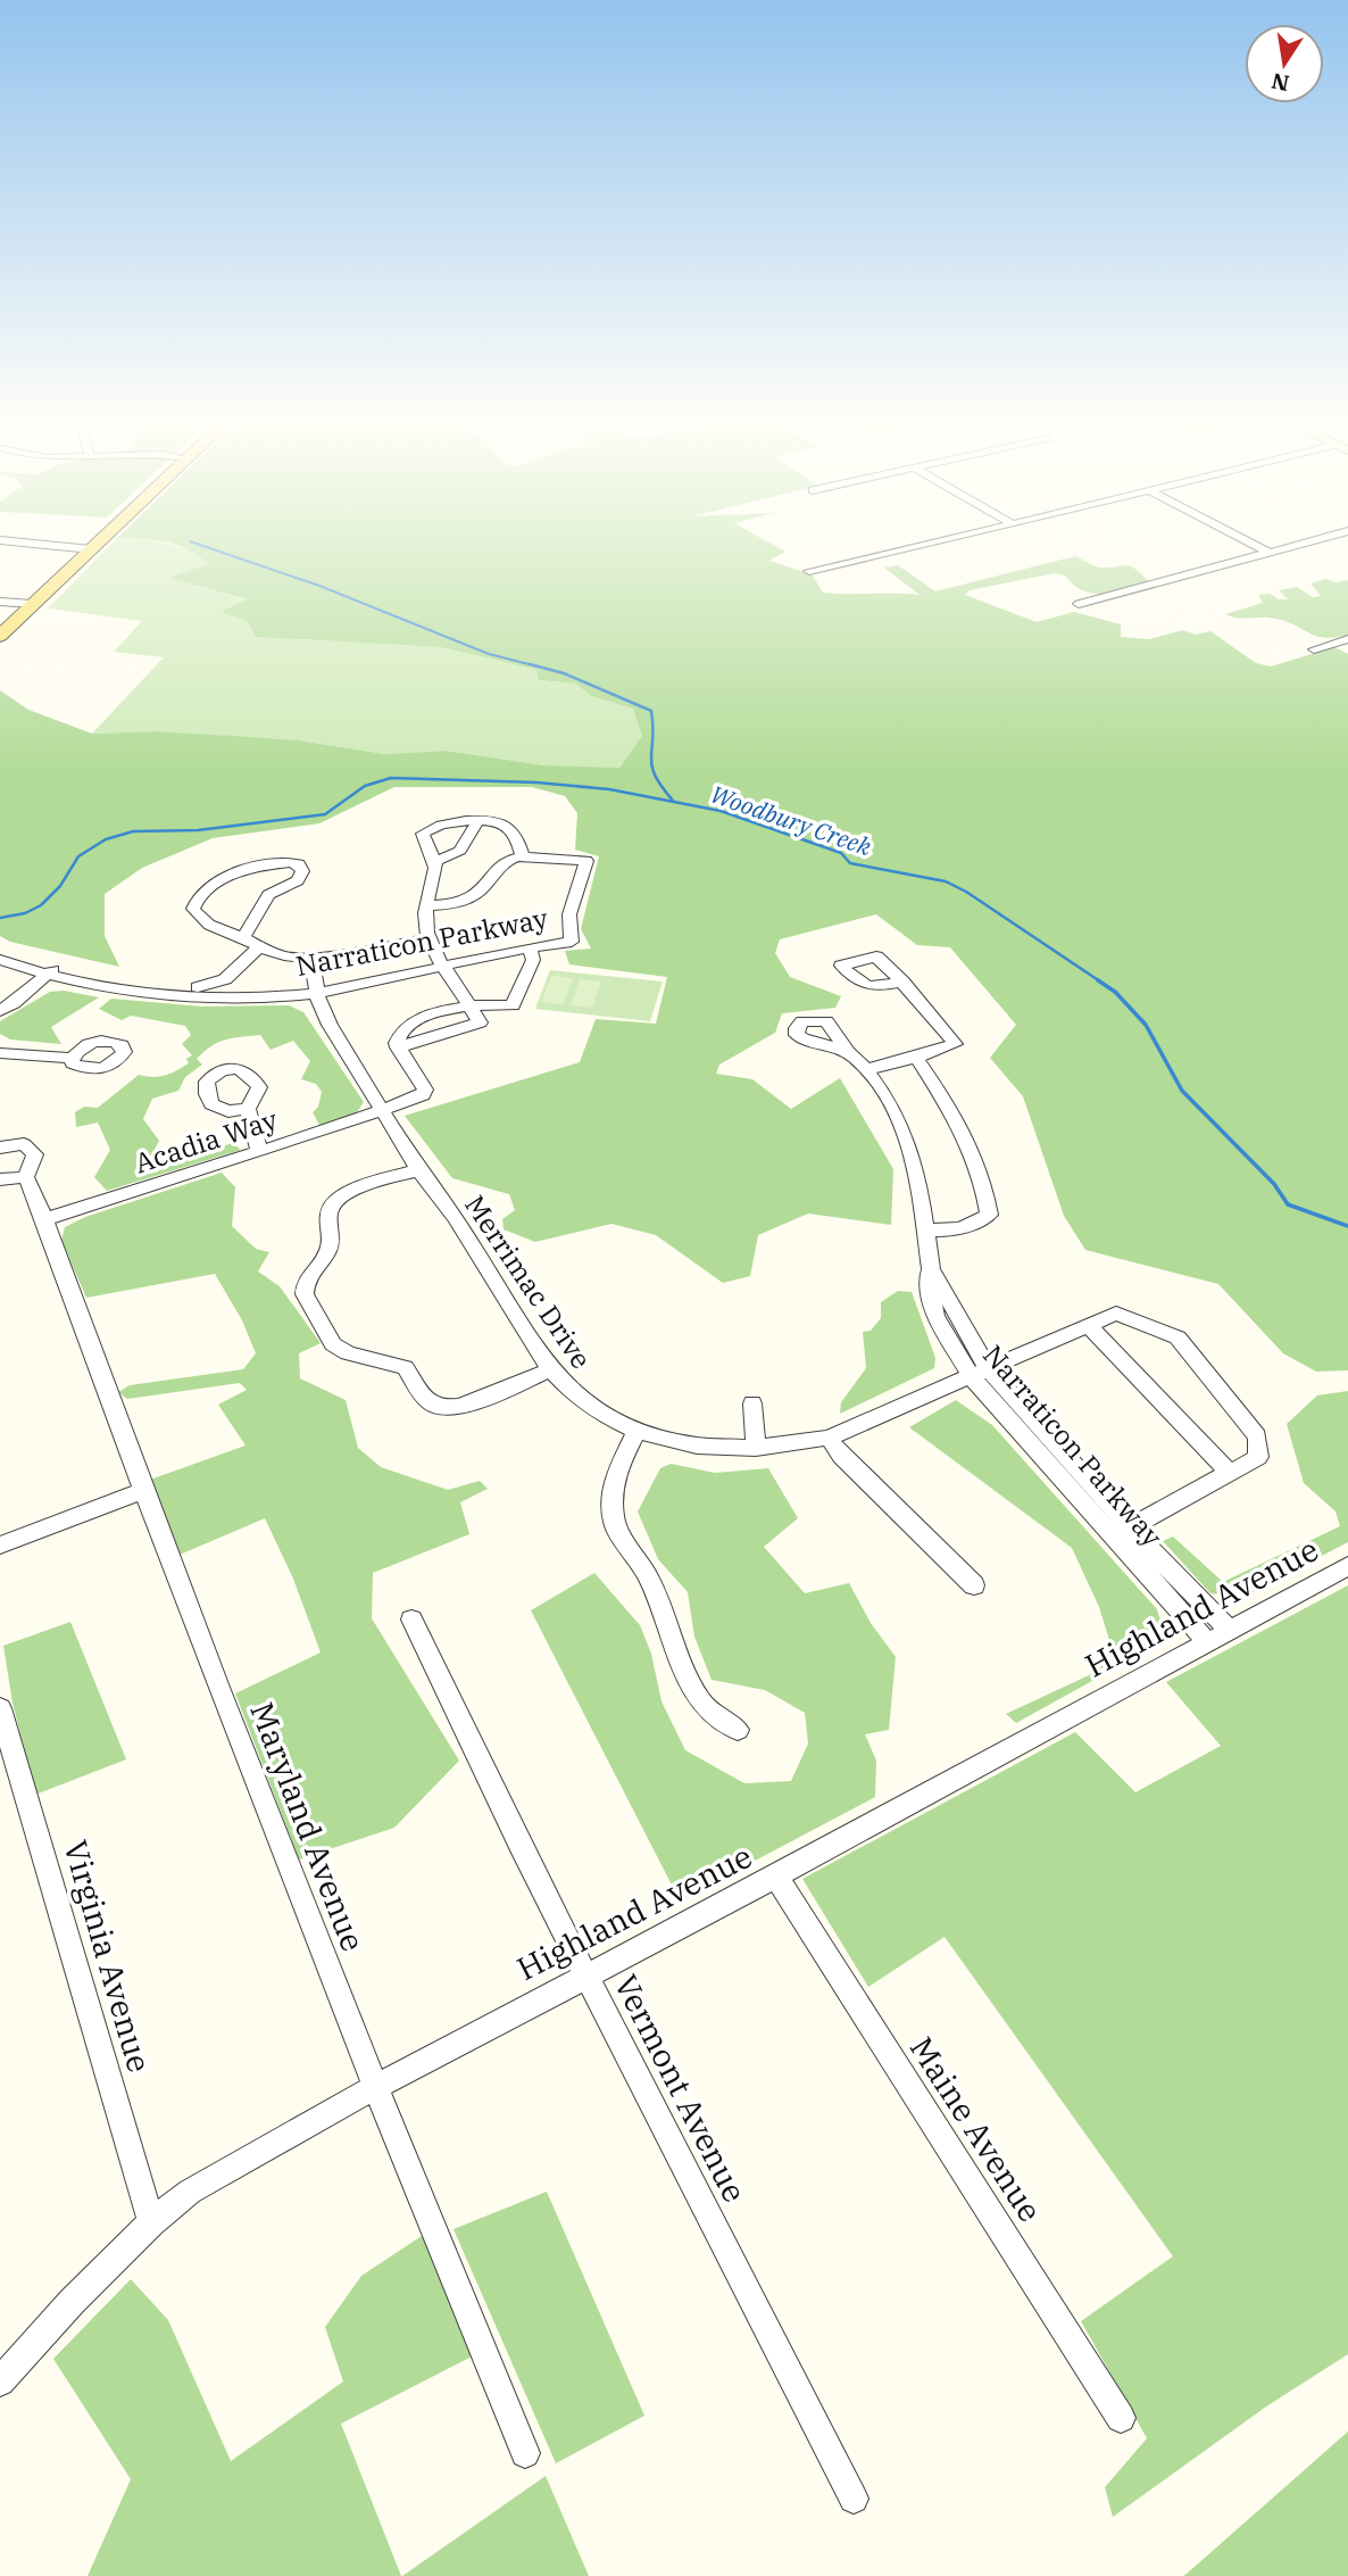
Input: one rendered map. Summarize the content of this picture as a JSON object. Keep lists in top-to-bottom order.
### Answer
{
  "streets": {
    "street": [
      "Narraticon Parkway",
      "Acadia Way",
      "Merrimac Drive",
      "Highland Avenue",
      "Maryland Avenue",
      "Virginia Avenue",
      "Vermont Avenue",
      "Maine Avenue"
    ]
  },
  "crossings": [
    ["Narraticon Parkway", "Merrimac Drive"],
    ["Narraticon Parkway", "Highland Avenue"],
    ["Acadia Way", "Merrimac Drive"],
    ["Acadia Way", "Maryland Avenue"],
    ["Highland Avenue", "Maryland Avenue"],
    ["Highland Avenue", "Virginia Avenue"],
    ["Highland Avenue", "Vermont Avenue"],
    ["Highland Avenue", "Maine Avenue"]
  ],
  "water": ["Woodbury Creek"],
  "north": "bottom"
}
